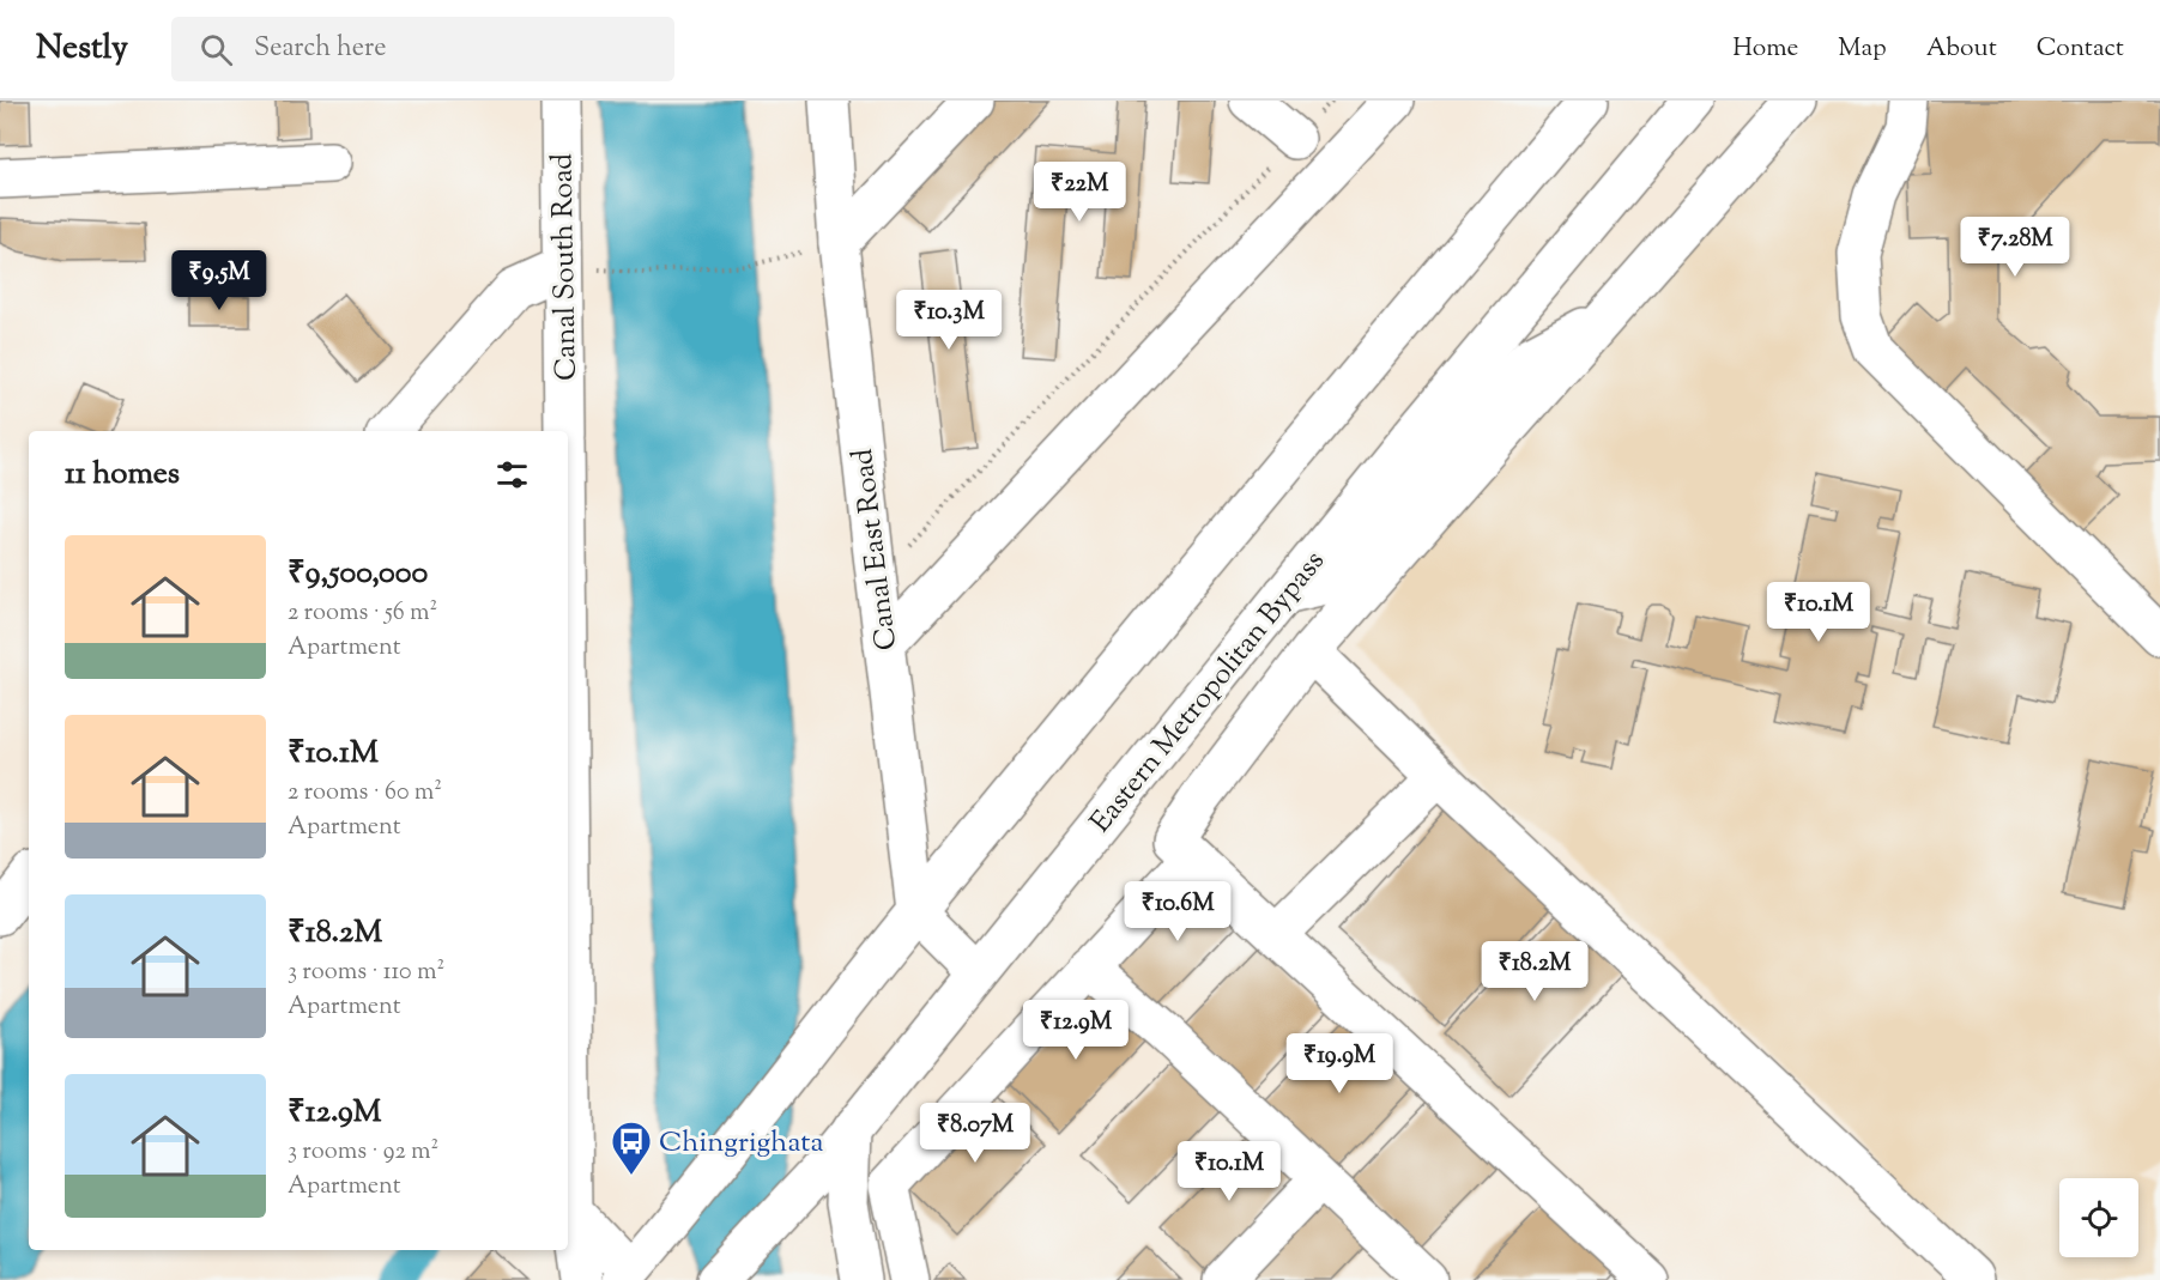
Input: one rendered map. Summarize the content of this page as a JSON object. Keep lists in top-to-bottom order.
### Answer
{
  "streets": {
    "main road": ["Canal South Road", "Canal East Road", "Eastern Metropolitan Bypass"]
  },
  "places": {
    "bus stop": ["Chingrighata"]
  },
  "page": {
    "header": "Nestly",
    "search": "Search here",
    "nav": [
      "Home",
      "Map",
      "About",
      "Contact"
    ],
    "price": [
      "₹22M",
      "₹7.28M",
      "₹9.5M",
      "₹10.3M",
      "₹10.1M",
      "₹10.6M",
      "₹18.2M",
      "₹12.9M",
      "₹19.9M",
      "₹8.07M",
      "₹10.1M"
    ],
    "heading": "11 homes",
    "list": [
      {
        "name": "₹9,500,000",
        "note": "2 rooms · 56 m² · Apartment"
      },
      {
        "name": "₹10.1M",
        "note": "2 rooms · 60 m² · Apartment"
      },
      {
        "name": "₹18.2M",
        "note": "3 rooms · 110 m² · Apartment"
      },
      {
        "name": "₹12.9M",
        "note": "3 rooms · 92 m² · Apartment"
      }
    ]
  }
}
